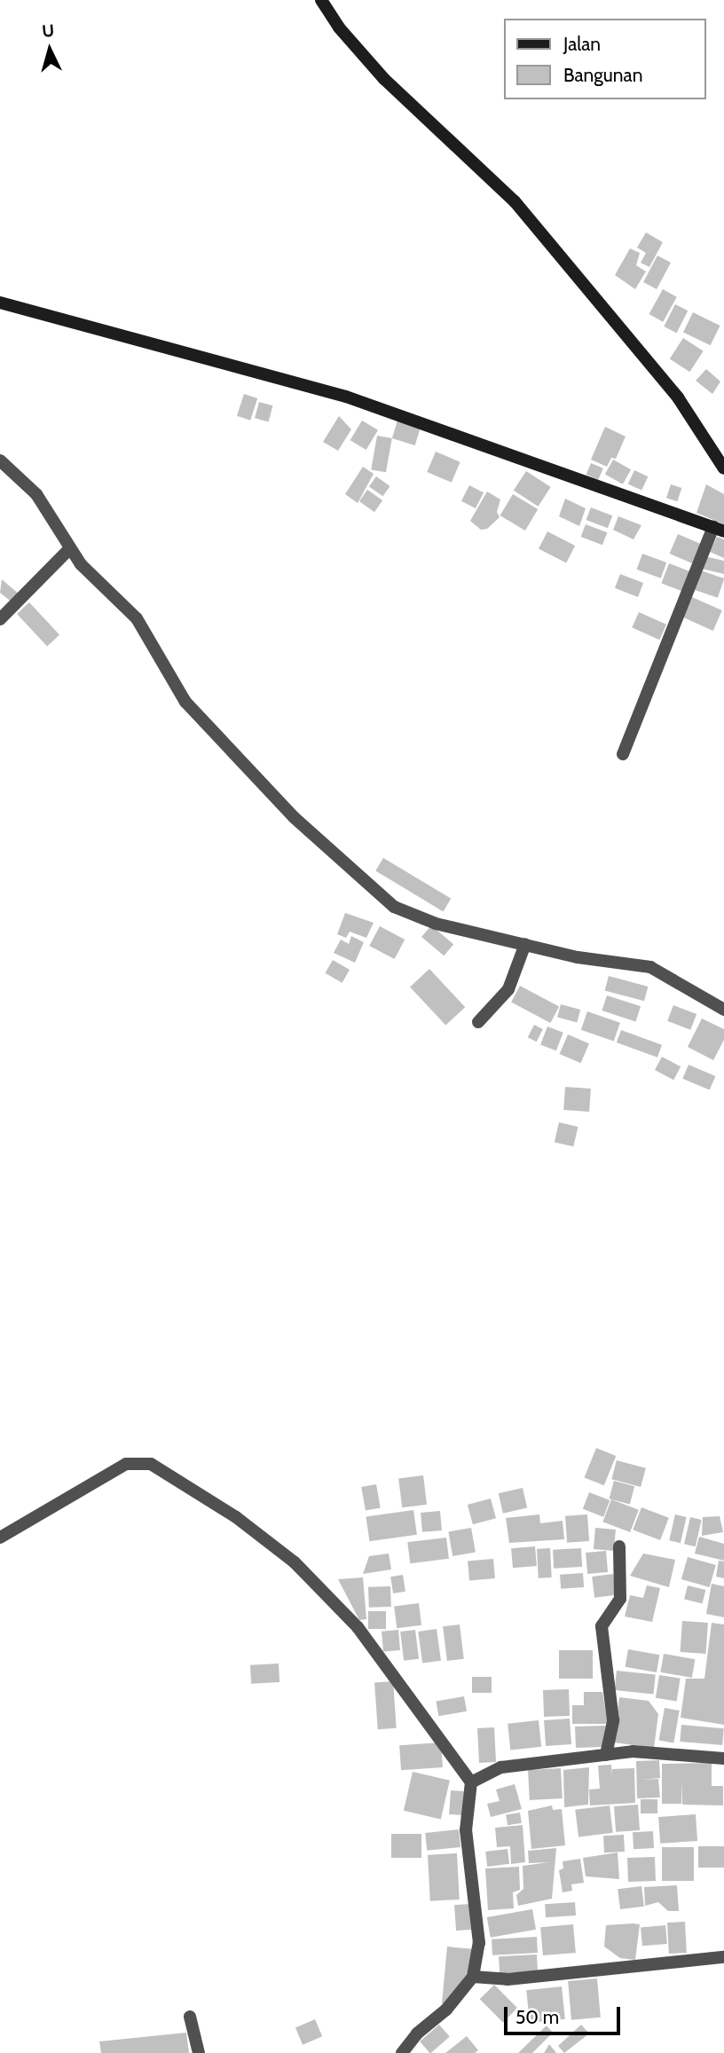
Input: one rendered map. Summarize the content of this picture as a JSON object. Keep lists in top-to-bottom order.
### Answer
{
  "legend": ["Jalan", "Bangunan"],
  "scale_bar": "50 m",
  "north": "top"
}
